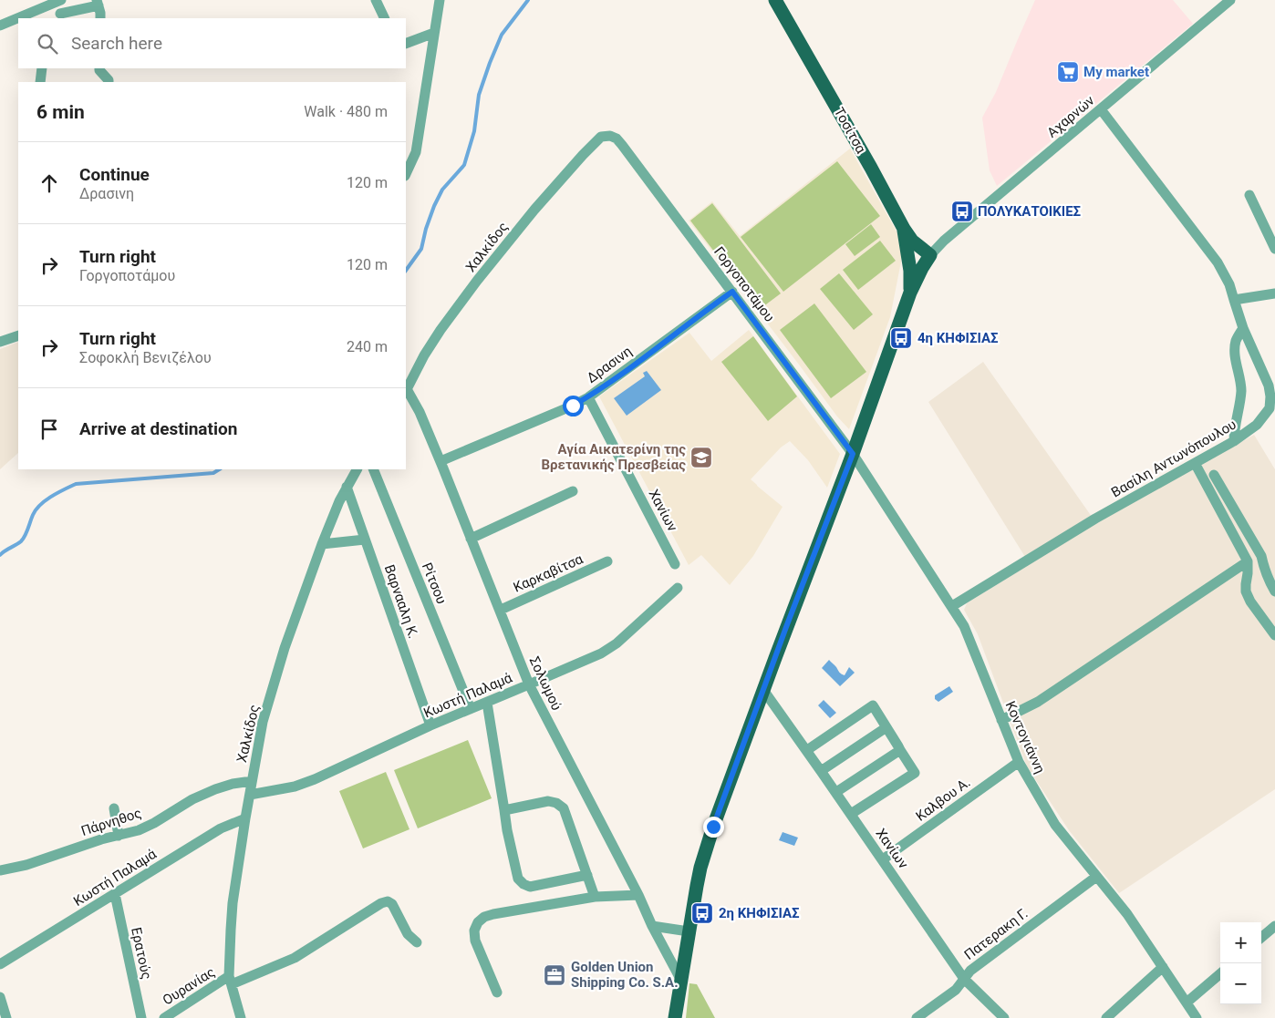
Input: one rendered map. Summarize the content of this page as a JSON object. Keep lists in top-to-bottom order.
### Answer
{
  "streets": {
    "main road": ["Τοσίτσα"],
    "street": [
      "Αχαρνών",
      "Χαλκίδος",
      "Γοργοποτάμου",
      "Δρασινη",
      "Βασίλη Αντωνόπουλου",
      "Χανίων",
      "Καρκαβίτσα",
      "Ρίτσου",
      "Βαρνααλη Κ.",
      "Σολωμού",
      "Κωστή Παλαμά",
      "Κοντογιάννη",
      "Καλβου Α.",
      "Πάρνηθος",
      "Πατερακη Γ.",
      "Ερατούς",
      "Ουρανίας"
    ]
  },
  "crossings": [
    ["Αχαρνών", "Τοσίτσα"],
    ["Αχαρνών", "Βασίλη Αντωνόπουλου"],
    ["Χαλκίδος", "Γοργοποτάμου"],
    ["Χαλκίδος", "Βαρνααλη Κ."],
    ["Χαλκίδος", "Σολωμού"],
    ["Χαλκίδος", "Κωστή Παλαμά"],
    ["Χαλκίδος", "Πάρνηθος"],
    ["Χαλκίδος", "Ουρανίας"],
    ["Γοργοποτάμου", "Δρασινη"],
    ["Γοργοποτάμου", "Κοντογιάννη"],
    ["Δρασινη", "Χανίων"],
    ["Δρασινη", "Σολωμού"],
    ["Βασίλη Αντωνόπουλου", "Κοντογιάννη"],
    ["Χανίων", "Καλβου Α."],
    ["Χανίων", "Πατερακη Γ."],
    ["Καρκαβίτσα", "Σολωμού"],
    ["Ρίτσου", "Κωστή Παλαμά"],
    ["Βαρνααλη Κ.", "Κωστή Παλαμά"],
    ["Σολωμού", "Κωστή Παλαμά"],
    ["Κωστή Παλαμά", "Ερατούς"],
    ["Κοντογιάννη", "Καλβου Α."],
    ["Κοντογιάννη", "Πατερακη Γ."]
  ],
  "places": {
    "supermarket": ["My market"],
    "bus stop": ["ΠΟΛΥΚΑΤΟΙΚΙΕΣ", "4η ΚΗΦΙΣΙΑΣ", "2η ΚΗΦΙΣΙΑΣ"],
    "school or university": ["Αγία Αικατερίνη της Βρετανικής Πρεσβείας"],
    "office": ["Golden Union Shipping Co. S.A."]
  },
  "page": {
    "search": "Search here",
    "heading": ["6 min", "Walk · 480 m"],
    "list": [
      ["Continue", "Δρασινη", "120 m"],
      ["Turn right", "Γοργοποτάμου", "120 m"],
      ["Turn right", "Σοφοκλή Βενιζέλου", "240 m"],
      "Arrive at destination"
    ],
    "map_buttons": ["+", "−"]
  }
}
